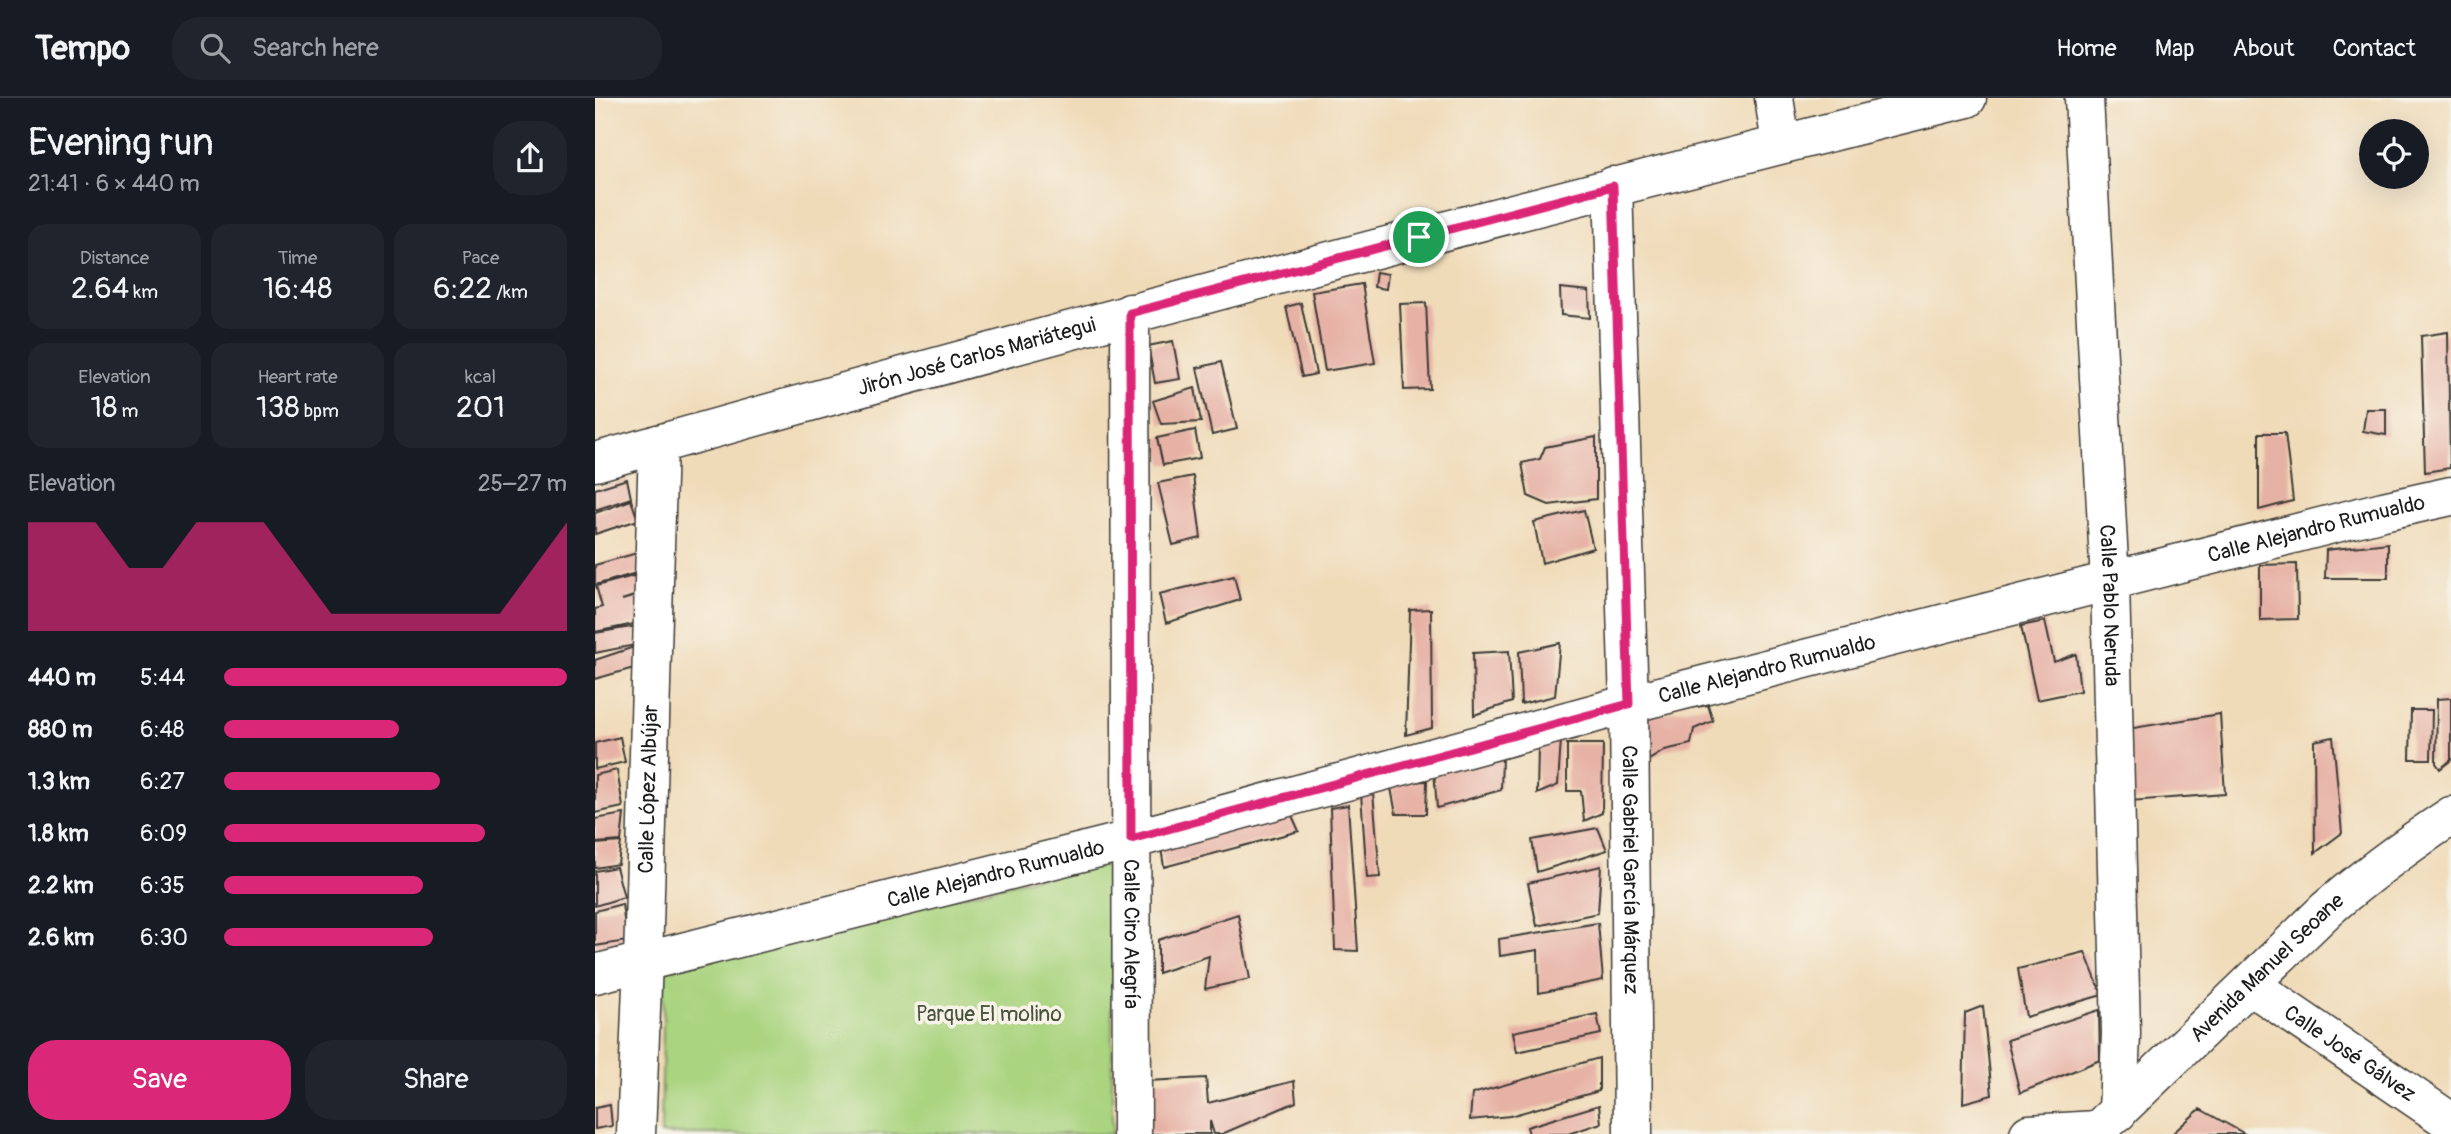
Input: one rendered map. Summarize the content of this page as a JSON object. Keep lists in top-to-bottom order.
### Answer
{
  "streets": {
    "street": [
      "Jirón José Carlos Mariátegui",
      "Calle Alejandro Rumualdo",
      "Calle Pablo Neruda",
      "Calle López Albújar",
      "Calle Gabriel García Márquez",
      "Calle Ciro Alegría",
      "Avenida Manuel Seoane",
      "Calle José Gálvez"
    ]
  },
  "crossings": [
    ["Jirón José Carlos Mariátegui", "Calle López Albújar"],
    ["Jirón José Carlos Mariátegui", "Calle Gabriel García Márquez"],
    ["Jirón José Carlos Mariátegui", "Calle Ciro Alegría"],
    ["Calle Alejandro Rumualdo", "Calle Pablo Neruda"],
    ["Calle Alejandro Rumualdo", "Calle López Albújar"],
    ["Calle Alejandro Rumualdo", "Calle Gabriel García Márquez"],
    ["Calle Alejandro Rumualdo", "Calle Ciro Alegría"],
    ["Calle Pablo Neruda", "Avenida Manuel Seoane"],
    ["Avenida Manuel Seoane", "Calle José Gálvez"]
  ],
  "parks": ["Parque El molino"],
  "page": {
    "header": "Tempo",
    "search": "Search here",
    "nav": [
      "Home",
      "Map",
      "About",
      "Contact"
    ],
    "heading": ["Evening run", "21:41 · 6 × 440 m"],
    "stats": [
      ["Distance", "2.64 km"],
      ["Time", "16:48"],
      ["Pace", "6:22 /km"],
      ["Elevation", "18 m"],
      ["Heart rate", "138 bpm"],
      ["kcal", "201"]
    ],
    "chart": ["Elevation", "25–27 m"],
    "list": [
      {
        "name": "440 m",
        "note": "5:44"
      },
      {
        "name": "880 m",
        "note": "6:48"
      },
      {
        "name": "1.3 km",
        "note": "6:27"
      },
      {
        "name": "1.8 km",
        "note": "6:09"
      },
      {
        "name": "2.2 km",
        "note": "6:35"
      },
      {
        "name": "2.6 km",
        "note": "6:30"
      }
    ],
    "buttons": ["Save", "Share"]
  }
}
